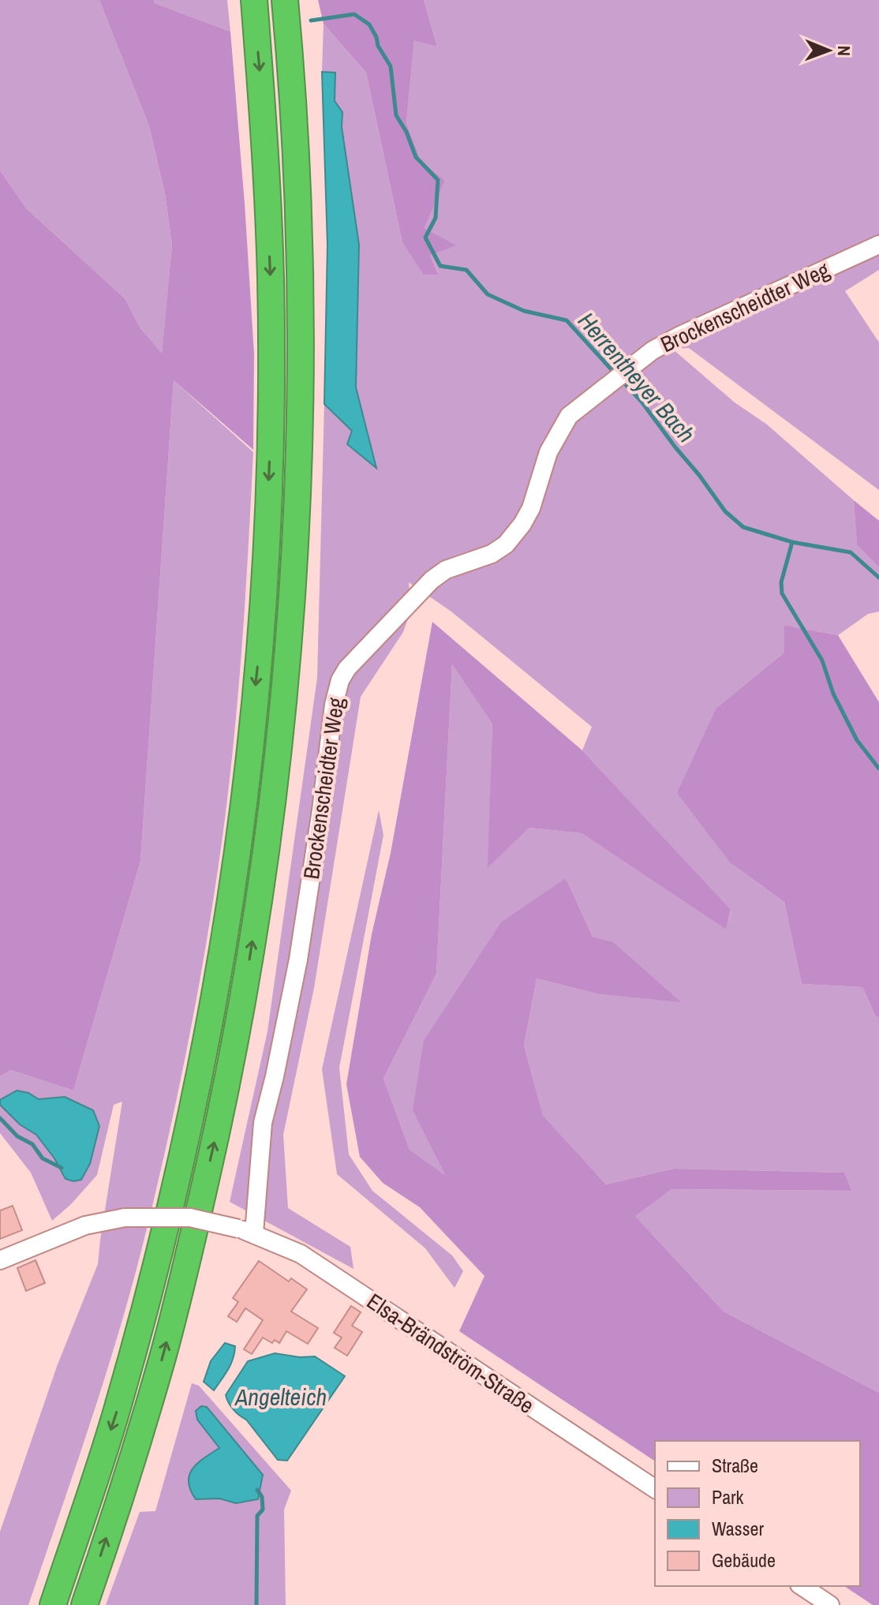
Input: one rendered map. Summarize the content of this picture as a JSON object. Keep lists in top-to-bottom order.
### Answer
{
  "streets": {
    "street": ["Brockenscheidter Weg", "Elsa-Brändström-Straße"]
  },
  "crossings": [
    ["Brockenscheidter Weg", "Elsa-Brändström-Straße"]
  ],
  "water": ["Herrentheyer Bach", "Angelteich"],
  "legend": [
    "Straße",
    "Park",
    "Wasser",
    "Gebäude"
  ],
  "north": "right"
}
